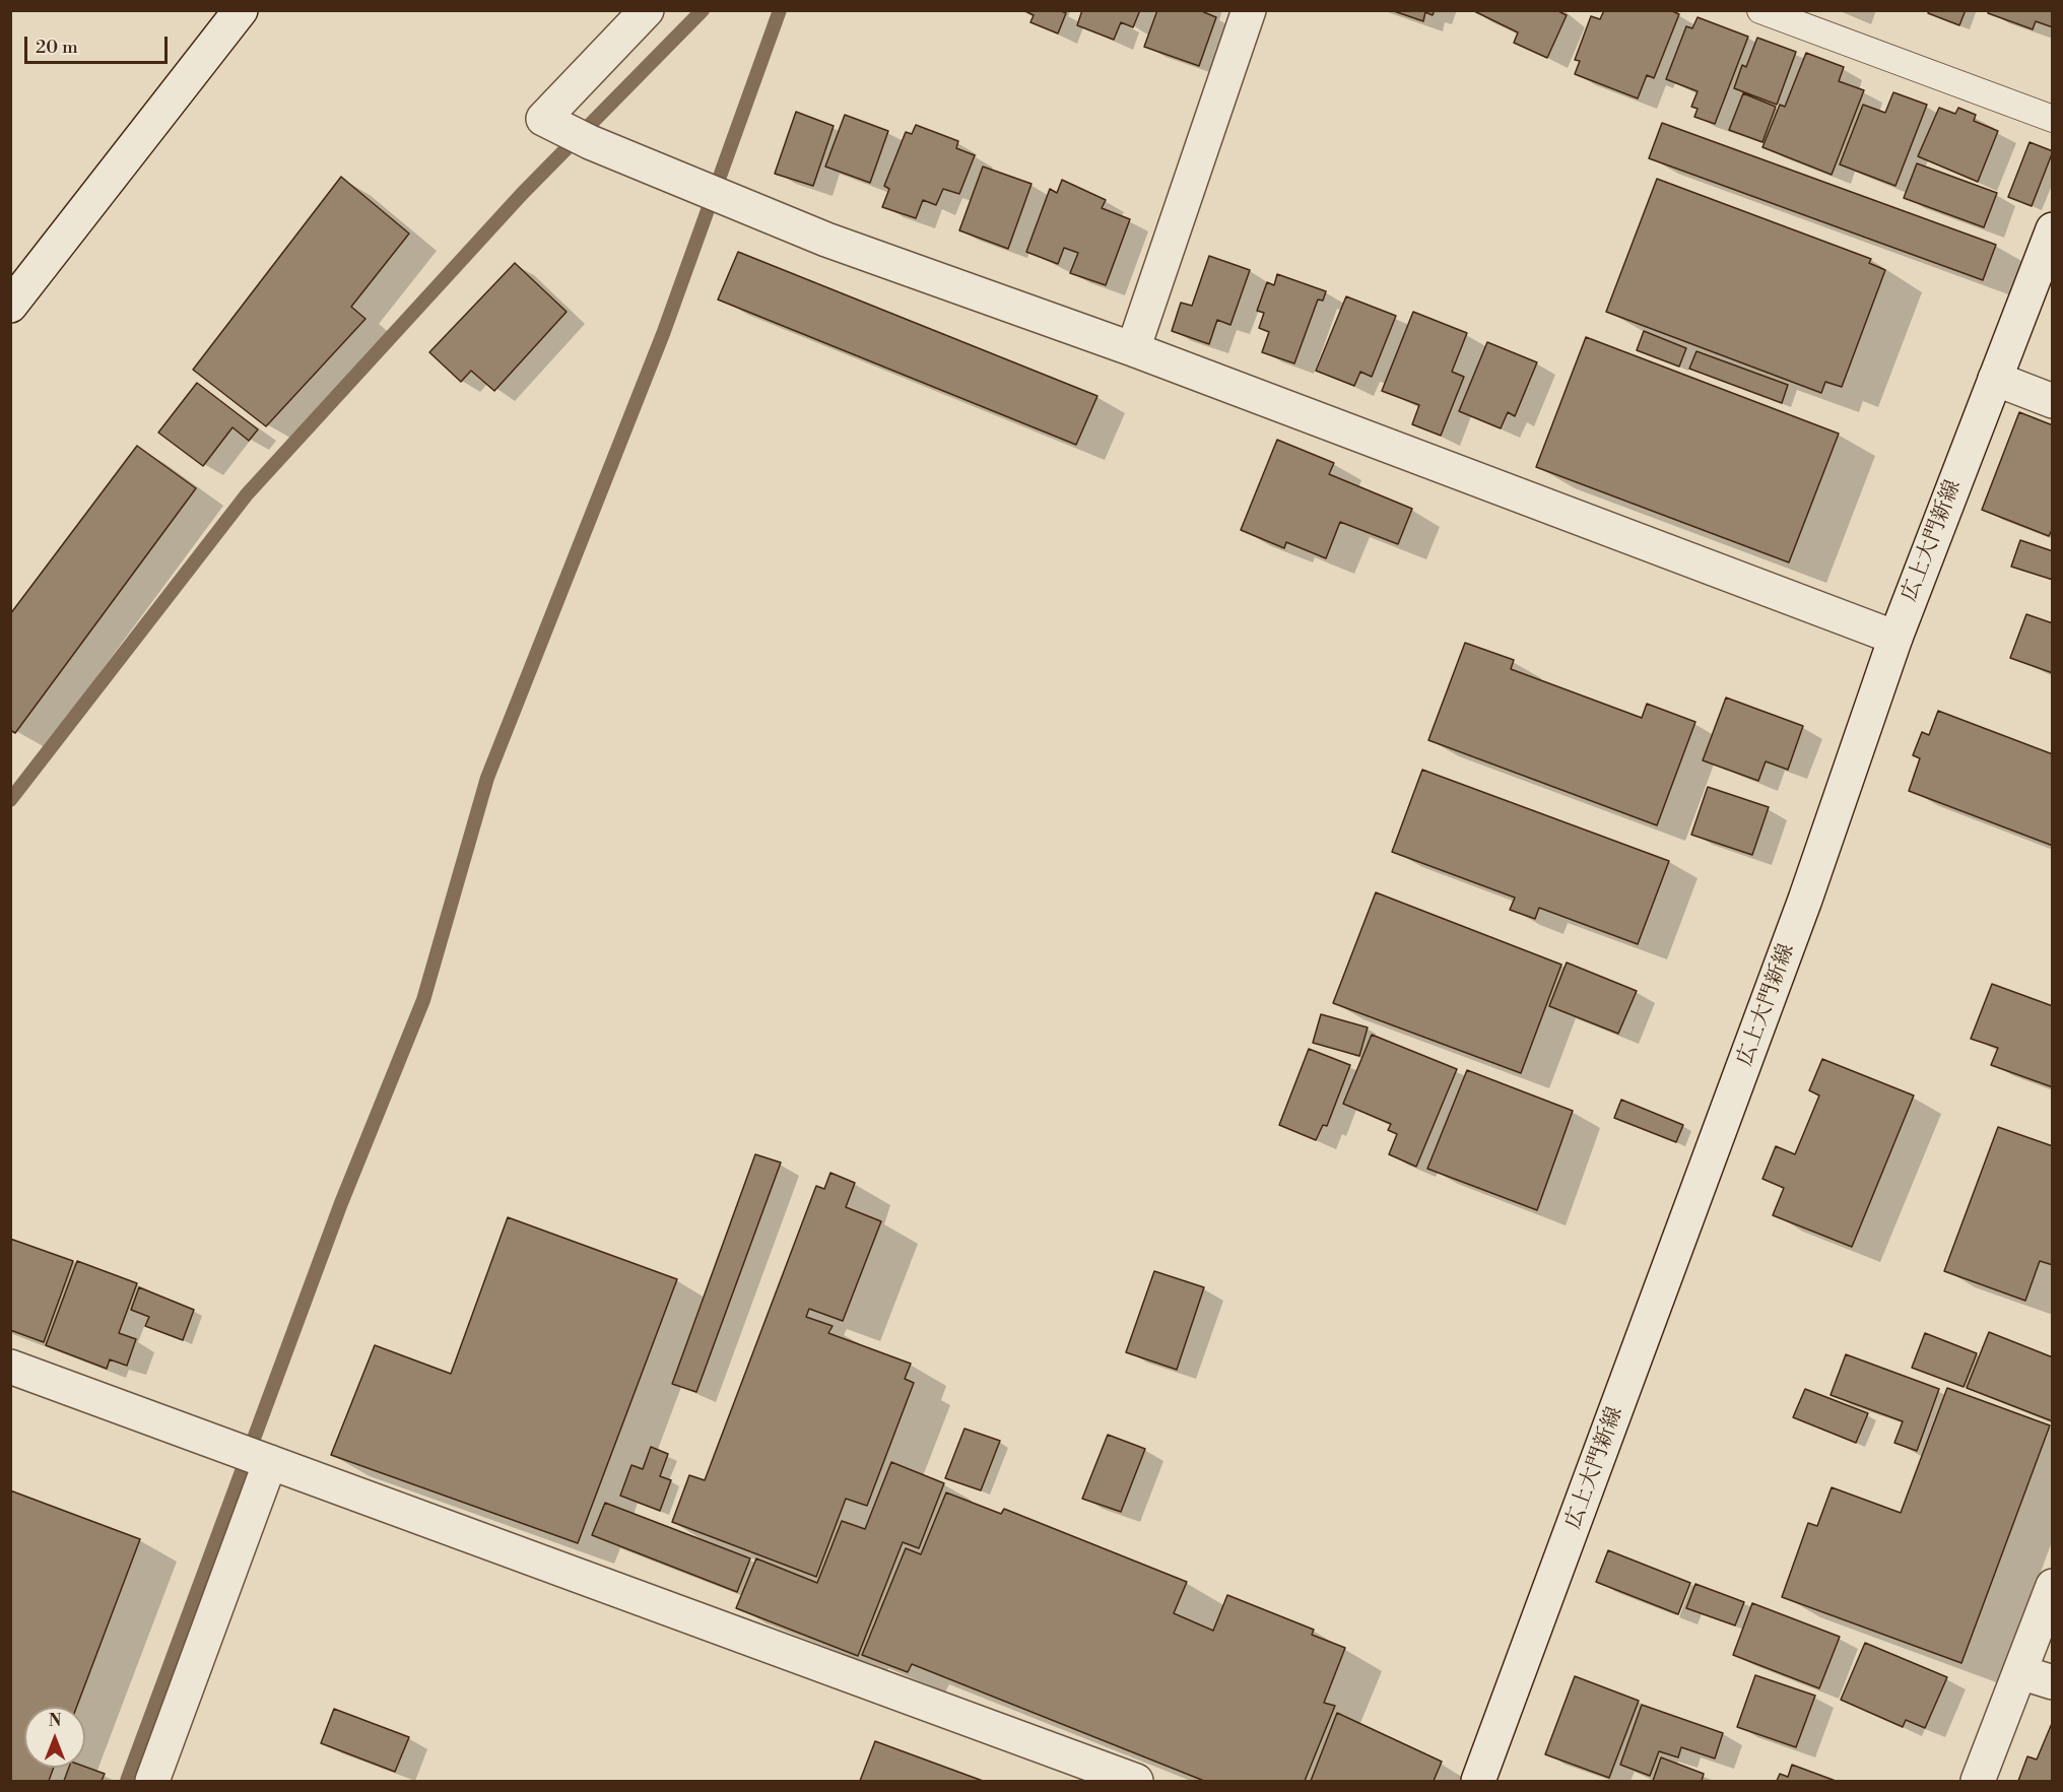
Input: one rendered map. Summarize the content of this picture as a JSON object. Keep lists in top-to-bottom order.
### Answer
{
  "streets": {
    "street": ["広上大門新線"]
  },
  "scale_bar": "20 m",
  "north": "top"
}
